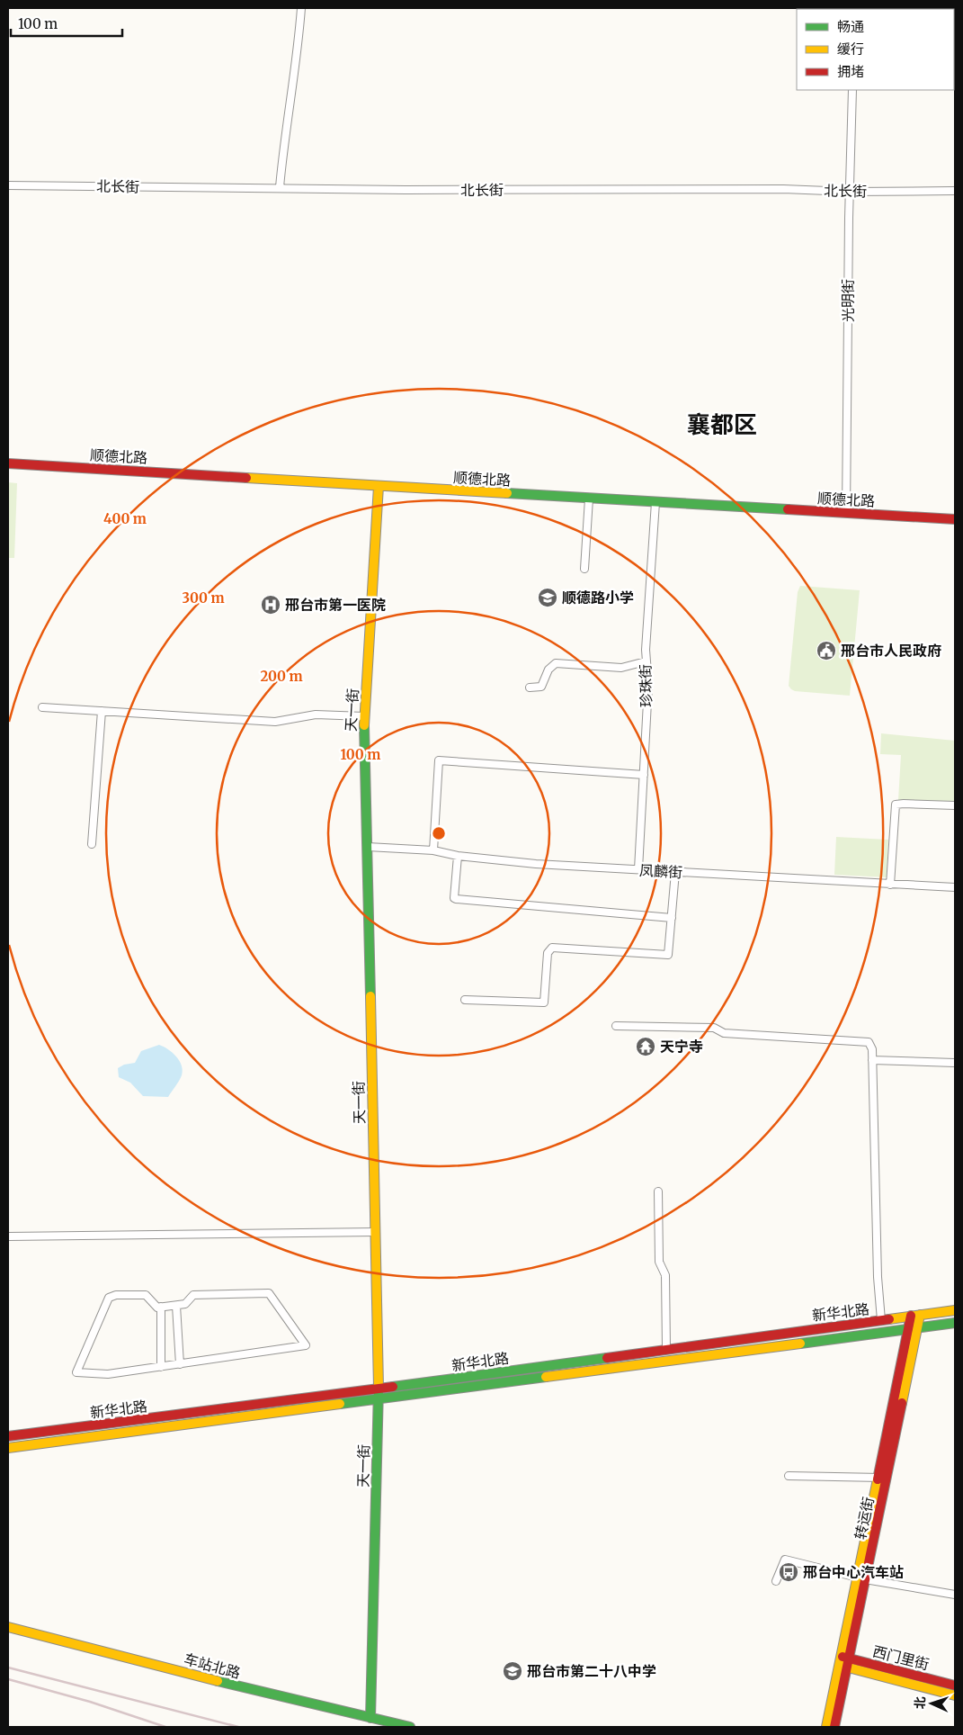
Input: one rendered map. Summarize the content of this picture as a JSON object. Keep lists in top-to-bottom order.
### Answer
{
  "streets": {
    "street": [
      "北长街",
      "光明街",
      "顺德北路",
      "珍珠街",
      "天一街",
      "凤麟街",
      "新华北路",
      "转运街",
      "西门里街",
      "车站北路"
    ]
  },
  "crossings": [
    ["北长街", "光明街"],
    ["光明街", "顺德北路"],
    ["顺德北路", "珍珠街"],
    ["顺德北路", "天一街"],
    ["珍珠街", "凤麟街"],
    ["天一街", "凤麟街"],
    ["天一街", "新华北路"],
    ["天一街", "车站北路"],
    ["新华北路", "转运街"],
    ["转运街", "西门里街"]
  ],
  "districts": ["襄都区"],
  "places": {
    "school or university": ["顺德路小学", "邢台市第二十八中学"],
    "hospital": ["邢台市第一医院"],
    "public building": ["邢台市人民政府"],
    "temple": ["天宁寺"],
    "bus stop": ["邢台中心汽车站"]
  },
  "legend": ["畅通", "缓行", "拥堵"],
  "scale_bar": "100 m",
  "north": "left",
  "rings": [
    "400 m",
    "300 m",
    "200 m",
    "100 m"
  ]
}
